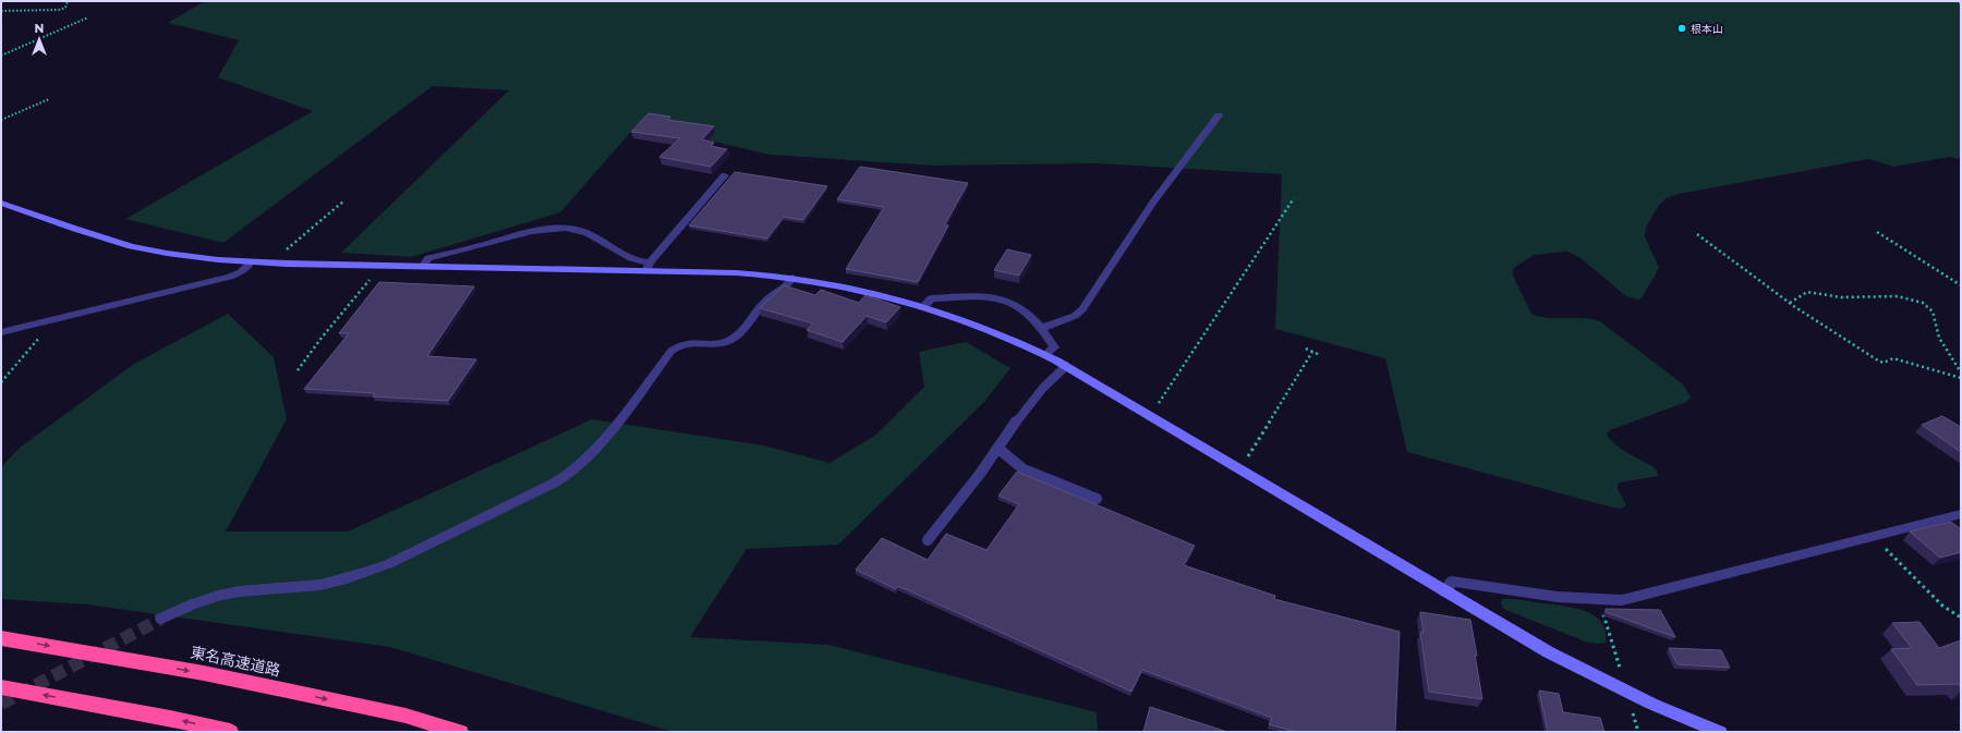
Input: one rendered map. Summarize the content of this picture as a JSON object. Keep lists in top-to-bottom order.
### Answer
{
  "streets": {
    "highway": ["東名高速道路"]
  },
  "places": ["根本山"],
  "north": "top"
}
